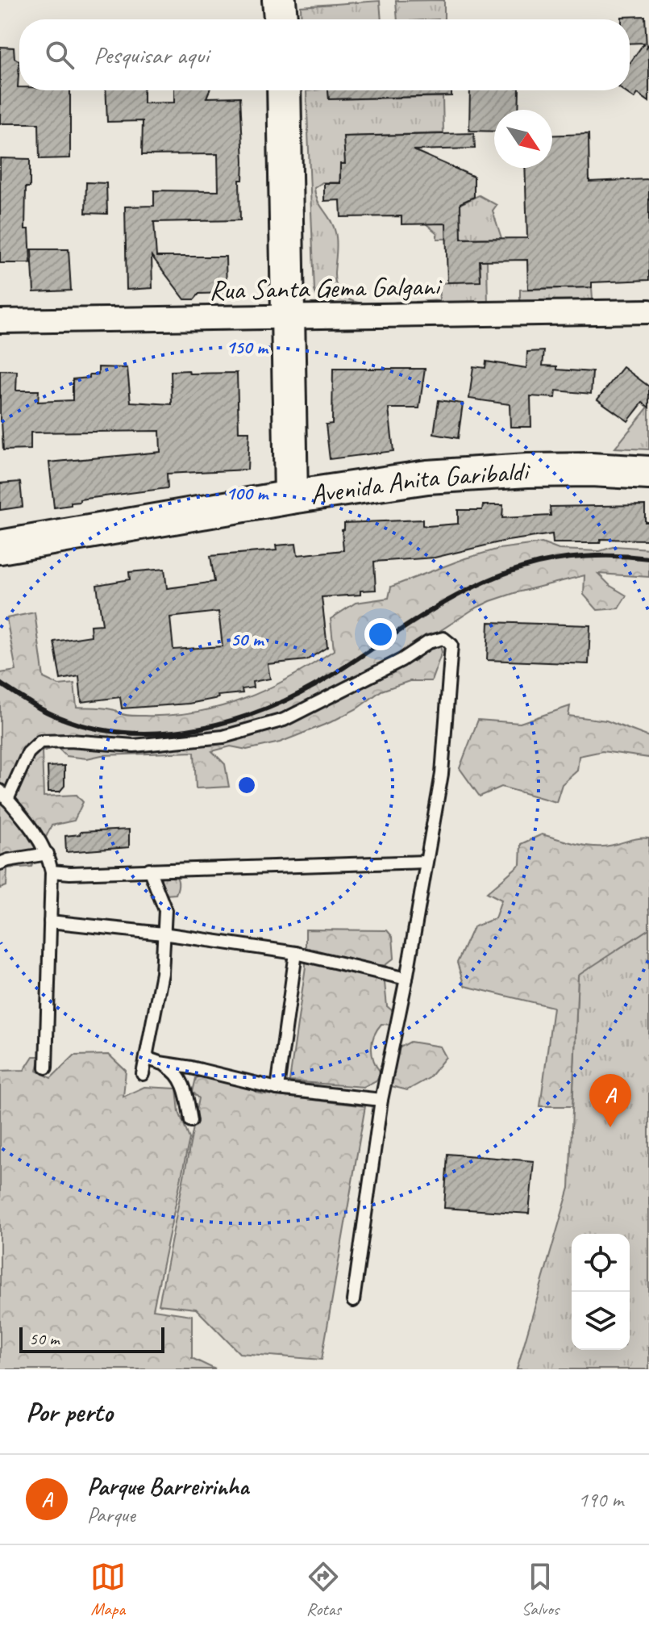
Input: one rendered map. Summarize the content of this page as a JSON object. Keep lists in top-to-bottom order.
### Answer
{
  "streets": {
    "main road": ["Avenida Anita Garibaldi"],
    "street": ["Rua Santa Gema Galgani"]
  },
  "scale_bar": "50 m",
  "north": "bottom right",
  "page": {
    "search": "Pesquisar aqui",
    "pins": "A",
    "scale": "50 m",
    "heading": "Por perto",
    "list": [
      {
        "mark": "A",
        "name": "Parque Barreirinha",
        "note": "Parque",
        "value": "190 m"
      }
    ],
    "nav": ["Mapa", "Rotas", "Salvos"]
  },
  "rings": ["150 m", "100 m", "50 m"]
}
